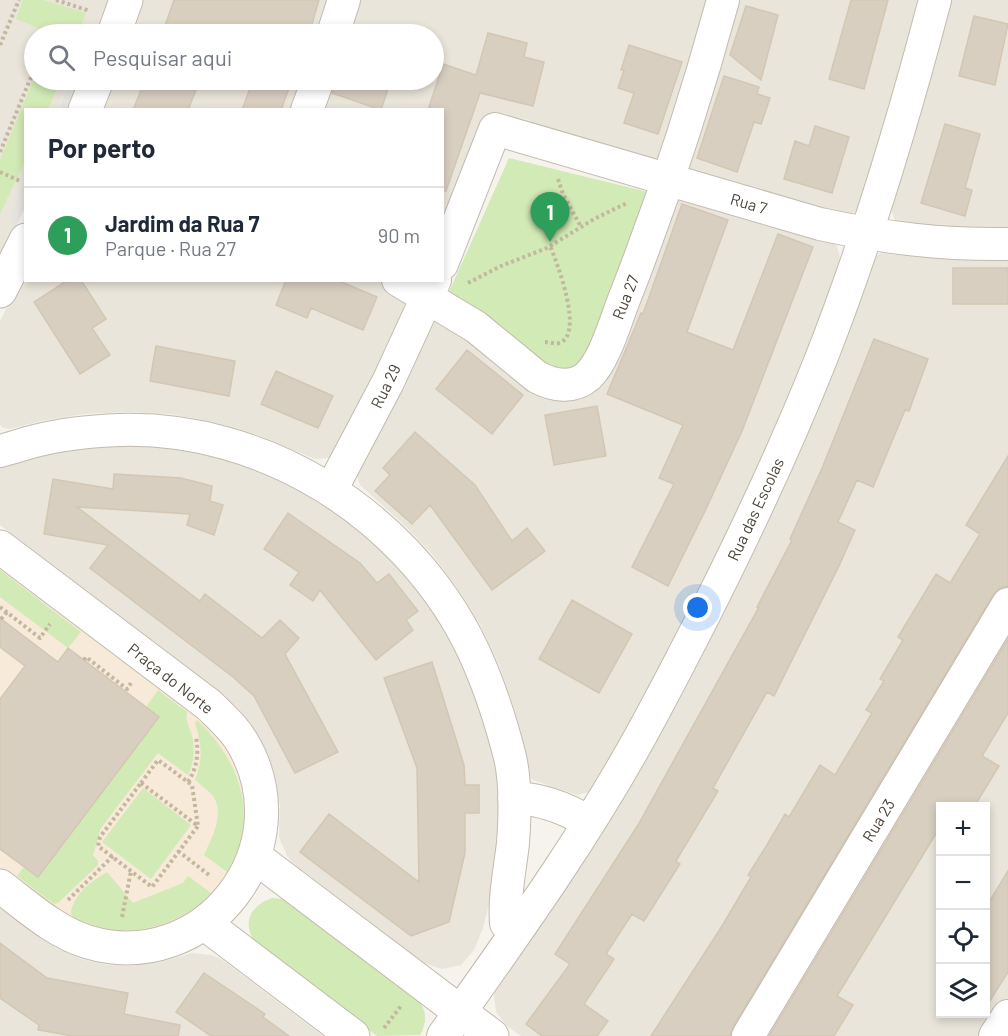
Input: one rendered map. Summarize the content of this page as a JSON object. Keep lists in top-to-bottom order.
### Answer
{
  "streets": {
    "street": [
      "Rua 7",
      "Rua 27",
      "Rua 29",
      "Rua das Escolas",
      "Praça do Norte",
      "Rua 23"
    ]
  },
  "crossings": [
    ["Rua 7", "Rua 27"],
    ["Rua 7", "Rua das Escolas"],
    ["Rua 27", "Rua 29"]
  ],
  "page": {
    "search": "Pesquisar aqui",
    "heading": "Por perto",
    "list": [
      {
        "mark": "1",
        "name": "Jardim da Rua 7",
        "note": "Parque · Rua 27",
        "value": "90 m"
      }
    ],
    "pins": "1",
    "map_buttons": ["+", "−"]
  }
}
